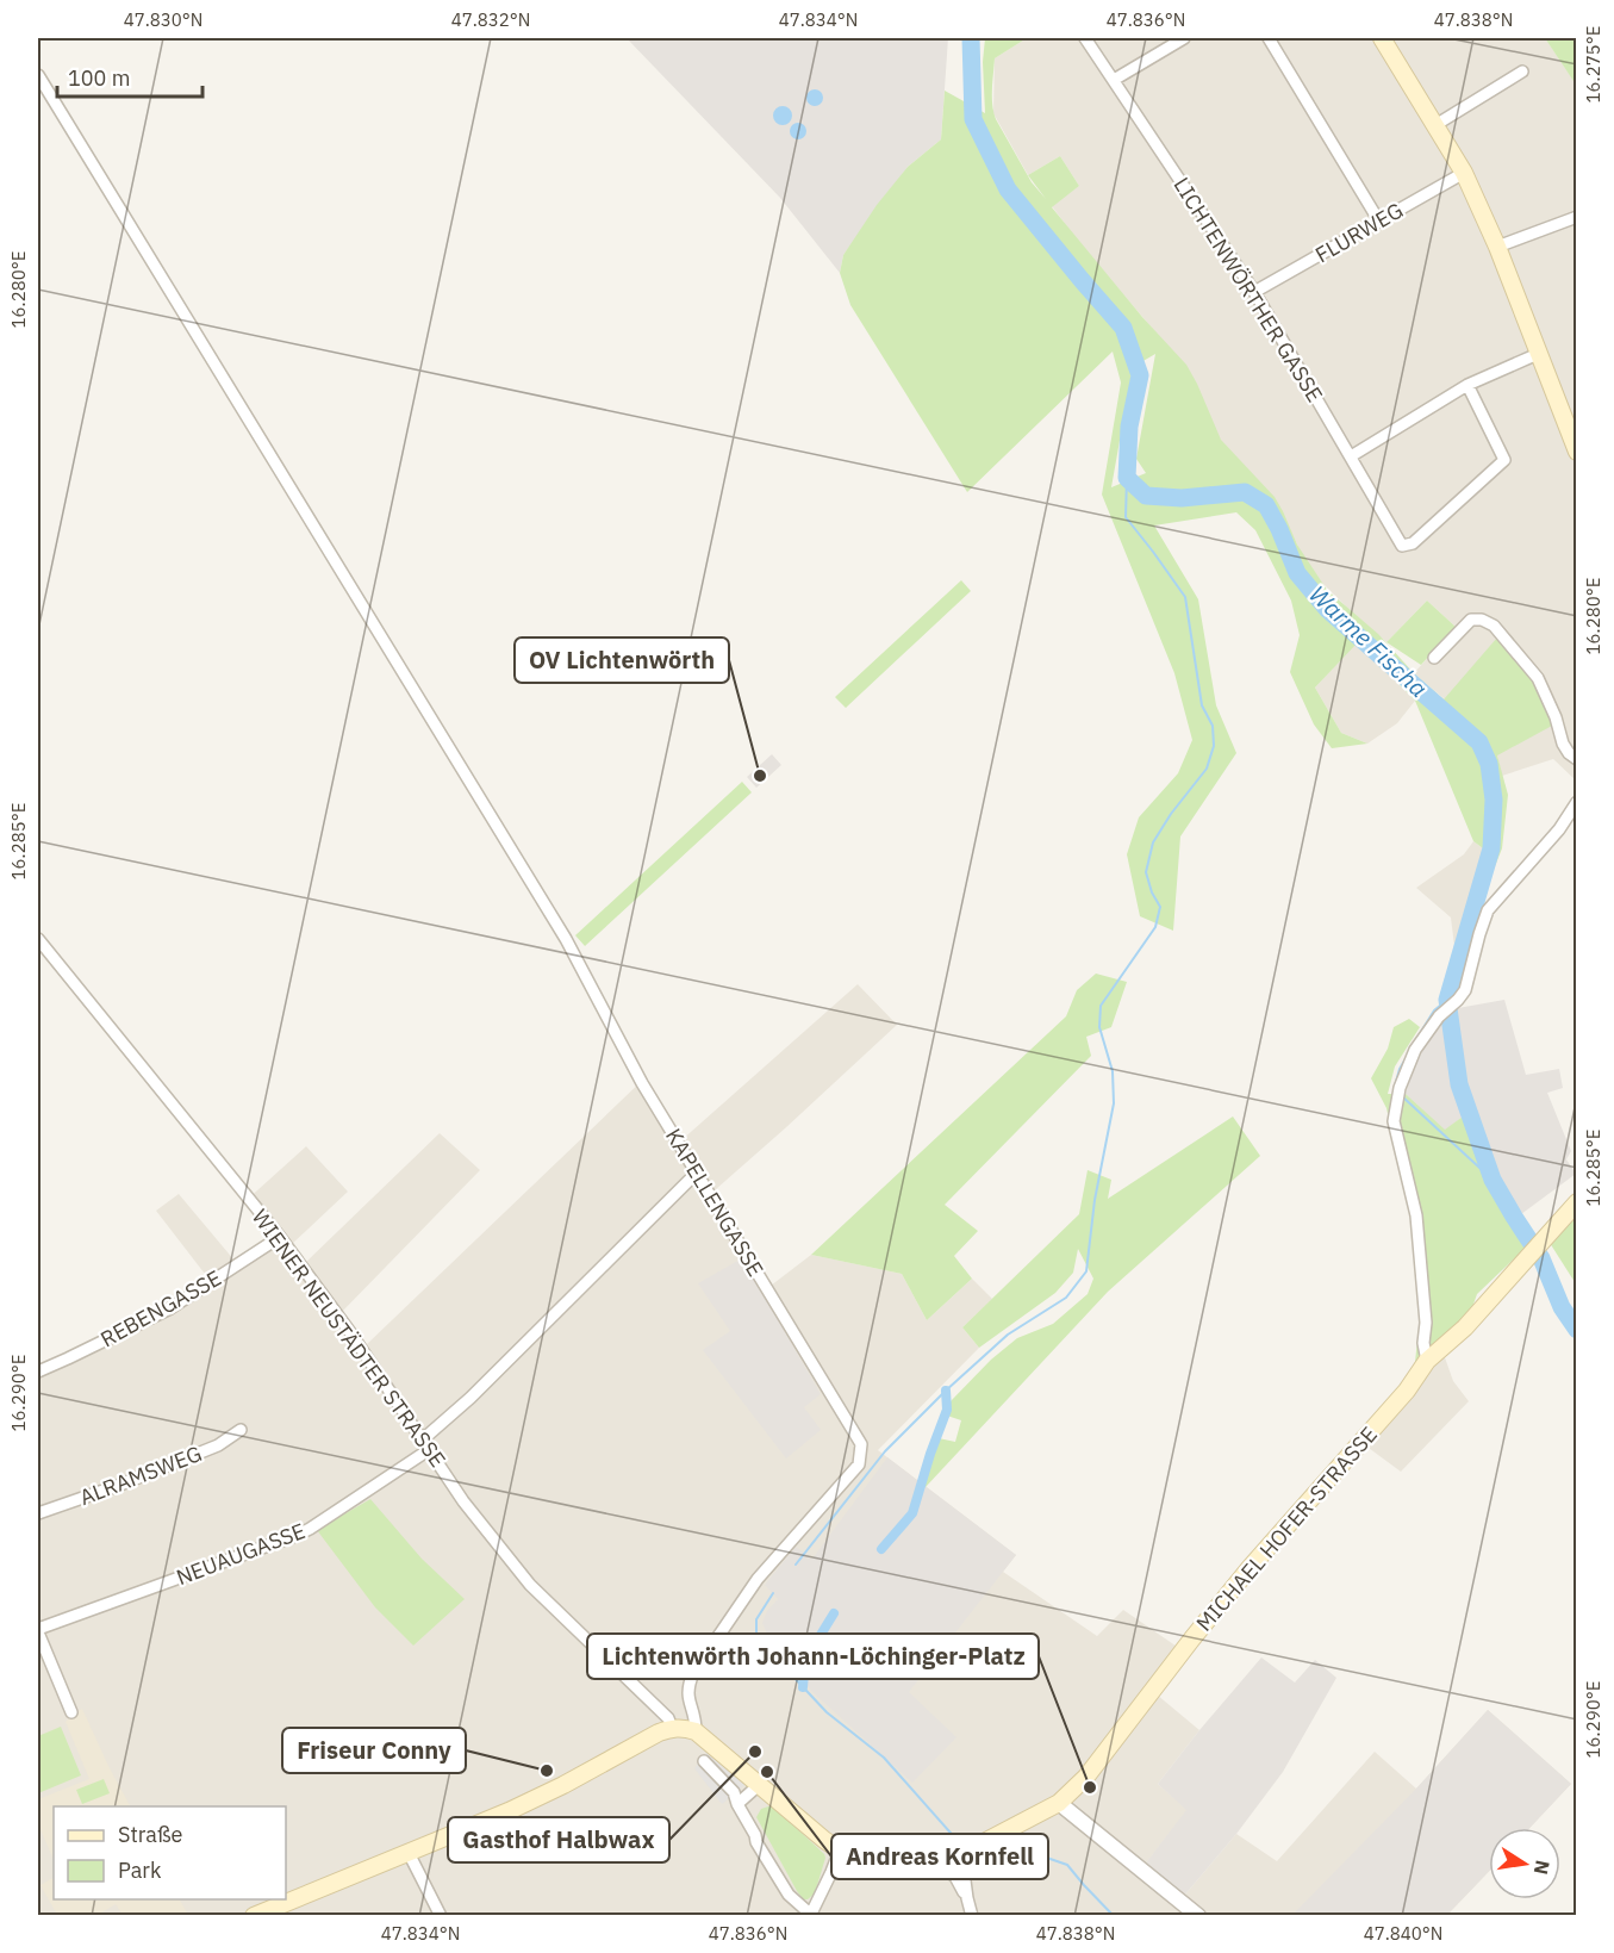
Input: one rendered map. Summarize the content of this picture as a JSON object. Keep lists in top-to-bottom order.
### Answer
{
  "streets": {
    "main road": ["MICHAEL HOFER-STRASSE"],
    "street": [
      "FLURWEG",
      "LICHTENWÖRTHER GASSE",
      "KAPELLENGASSE",
      "REBENGASSE",
      "WIENER NEUSTÄDTER STRASSE",
      "ALRAMSWEG",
      "NEUAUGASSE"
    ]
  },
  "crossings": [
    ["FLURWEG", "LICHTENWÖRTHER GASSE"],
    ["REBENGASSE", "WIENER NEUSTÄDTER STRASSE"],
    ["WIENER NEUSTÄDTER STRASSE", "NEUAUGASSE"]
  ],
  "water": ["Warme Fischa"],
  "places": [
    "OV Lichtenwörth",
    "Gasthof Halbwax",
    "Friseur Conny",
    "Andreas Kornfell",
    "Lichtenwörth Johann-Löchinger-Platz"
  ],
  "legend": ["Straße", "Park"],
  "scale_bar": "100 m",
  "north": "right",
  "coordinates": [
    "47.830°N",
    "47.832°N",
    "47.834°N",
    "47.836°N",
    "47.838°N",
    "16.275°E",
    "16.280°E",
    "16.285°E",
    "16.290°E",
    "47.840°N"
  ]
}
